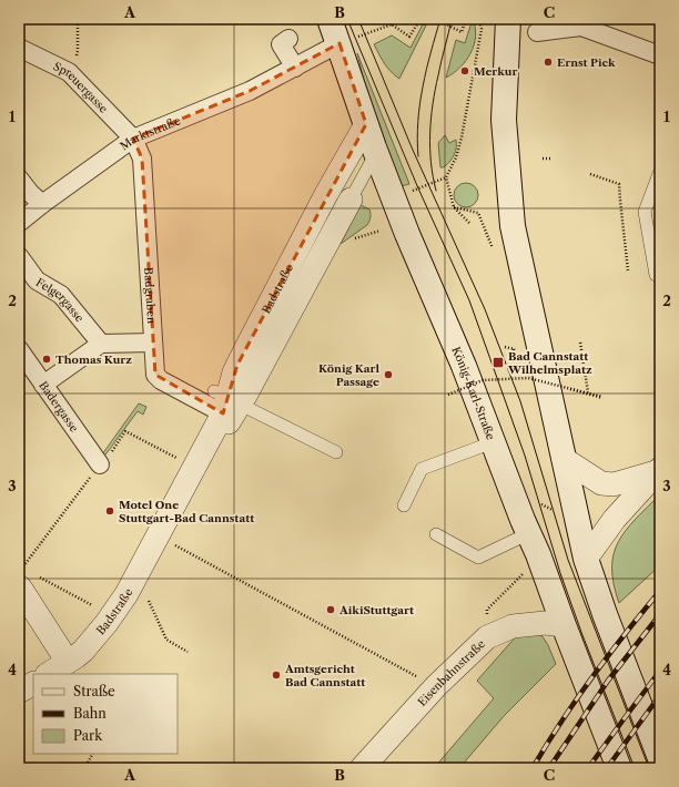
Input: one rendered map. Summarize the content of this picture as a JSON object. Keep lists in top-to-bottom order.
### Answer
{
  "streets": {
    "main road": ["König-Karl-Straße"],
    "street": [
      "Spreuergasse",
      "Marktstraße",
      "Badstraße",
      "Badgraben",
      "Felgergasse",
      "Badergasse",
      "Eisenbahnstraße"
    ]
  },
  "crossings": [
    ["Spreuergasse", "Marktstraße"],
    ["Spreuergasse", "Badgraben"],
    ["Marktstraße", "Badgraben"],
    ["Marktstraße", "König-Karl-Straße"],
    ["Badstraße", "Badgraben"],
    ["Badstraße", "König-Karl-Straße"],
    ["König-Karl-Straße", "Eisenbahnstraße"]
  ],
  "places": {
    "other": [
      "Ernst Pick",
      "Merkur",
      "Thomas Kurz",
      "König Karl Passage",
      "Motel One Stuttgart-Bad Cannstatt",
      "AikiStuttgart",
      "Amtsgericht Bad Cannstatt"
    ],
    "transit": ["Bad Cannstatt Wilhelmsplatz"]
  },
  "legend": ["Straße", "Bahn", "Park"],
  "grid": {
    "columns": ["A", "B", "C"],
    "rows": [
      "1",
      "2",
      "3",
      "4"
    ]
  }
}
